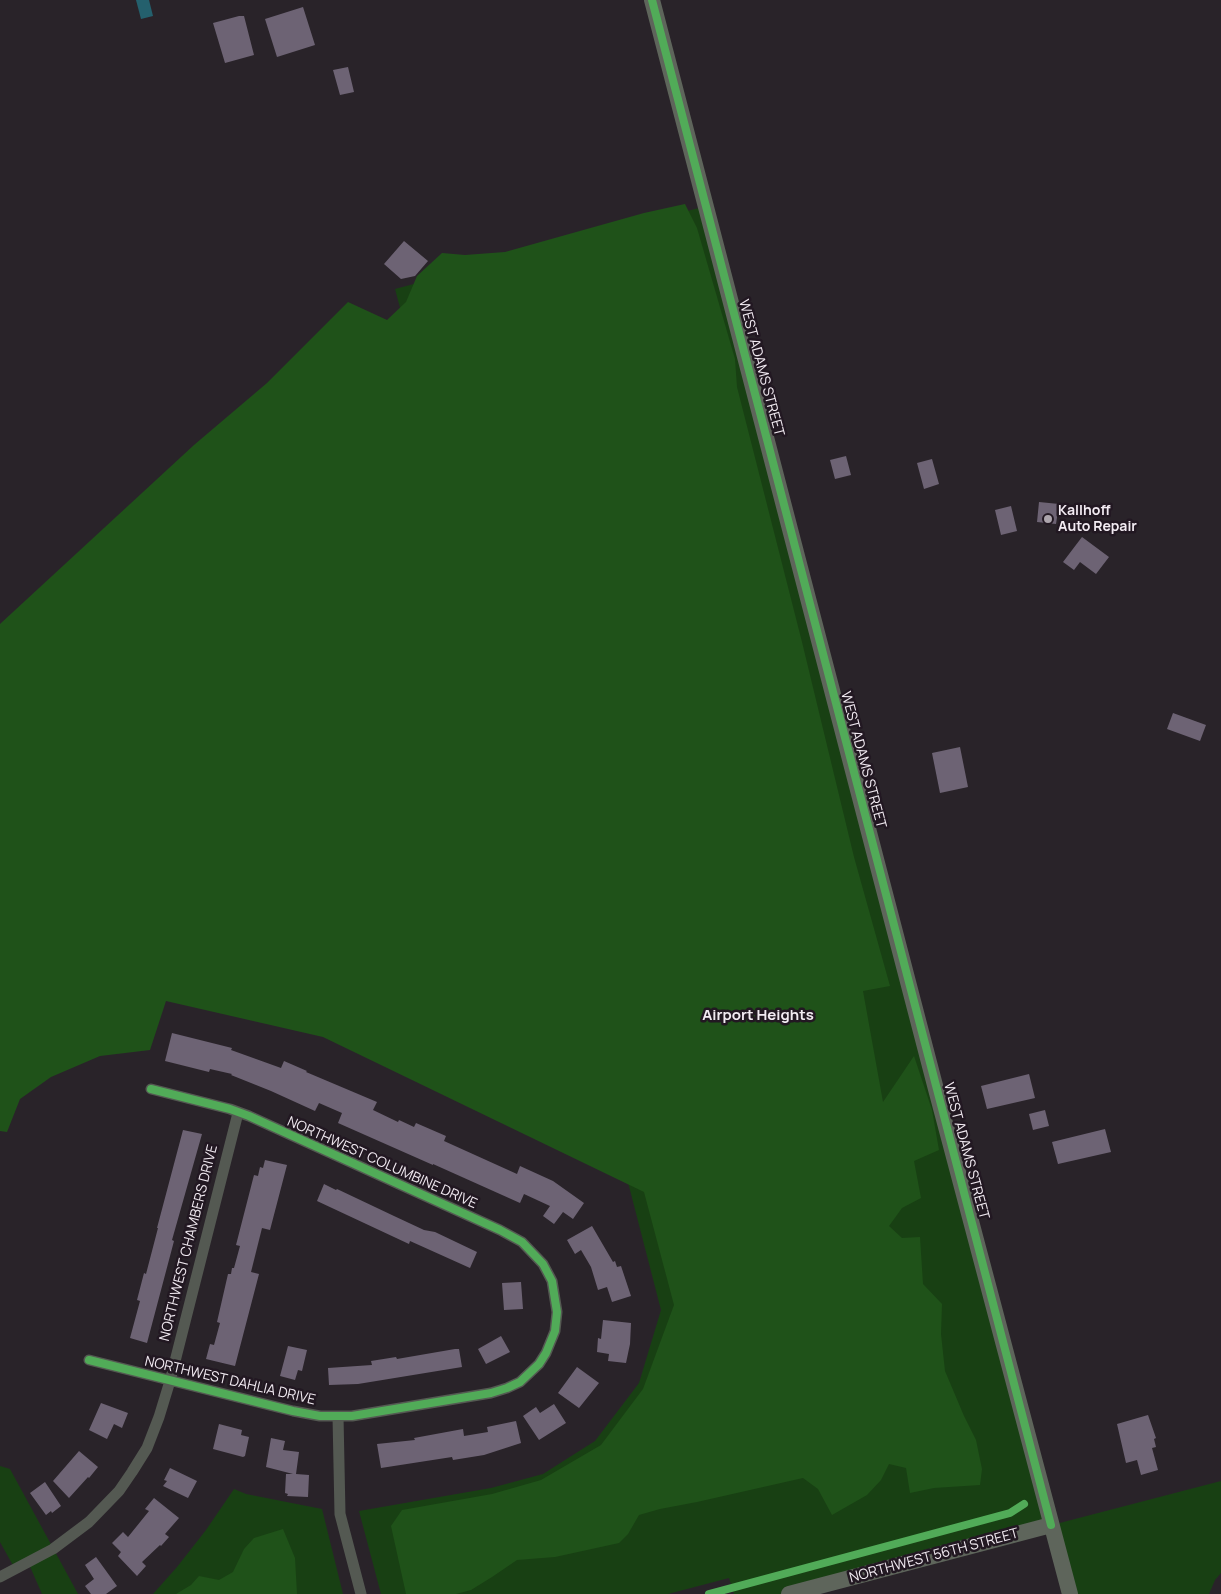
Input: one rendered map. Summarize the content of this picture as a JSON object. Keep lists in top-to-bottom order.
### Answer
{
  "streets": {
    "street": [
      "WEST ADAMS STREET",
      "NORTHWEST COLUMBINE DRIVE",
      "NORTHWEST CHAMBERS DRIVE",
      "NORTHWEST DAHLIA DRIVE",
      "NORTHWEST 56TH STREET"
    ]
  },
  "crossings": [
    ["WEST ADAMS STREET", "NORTHWEST 56TH STREET"],
    ["NORTHWEST COLUMBINE DRIVE", "NORTHWEST CHAMBERS DRIVE"],
    ["NORTHWEST COLUMBINE DRIVE", "NORTHWEST DAHLIA DRIVE"],
    ["NORTHWEST CHAMBERS DRIVE", "NORTHWEST DAHLIA DRIVE"]
  ],
  "districts": ["Airport Heights"],
  "places": ["Kallhoff Auto Repair"]
}
